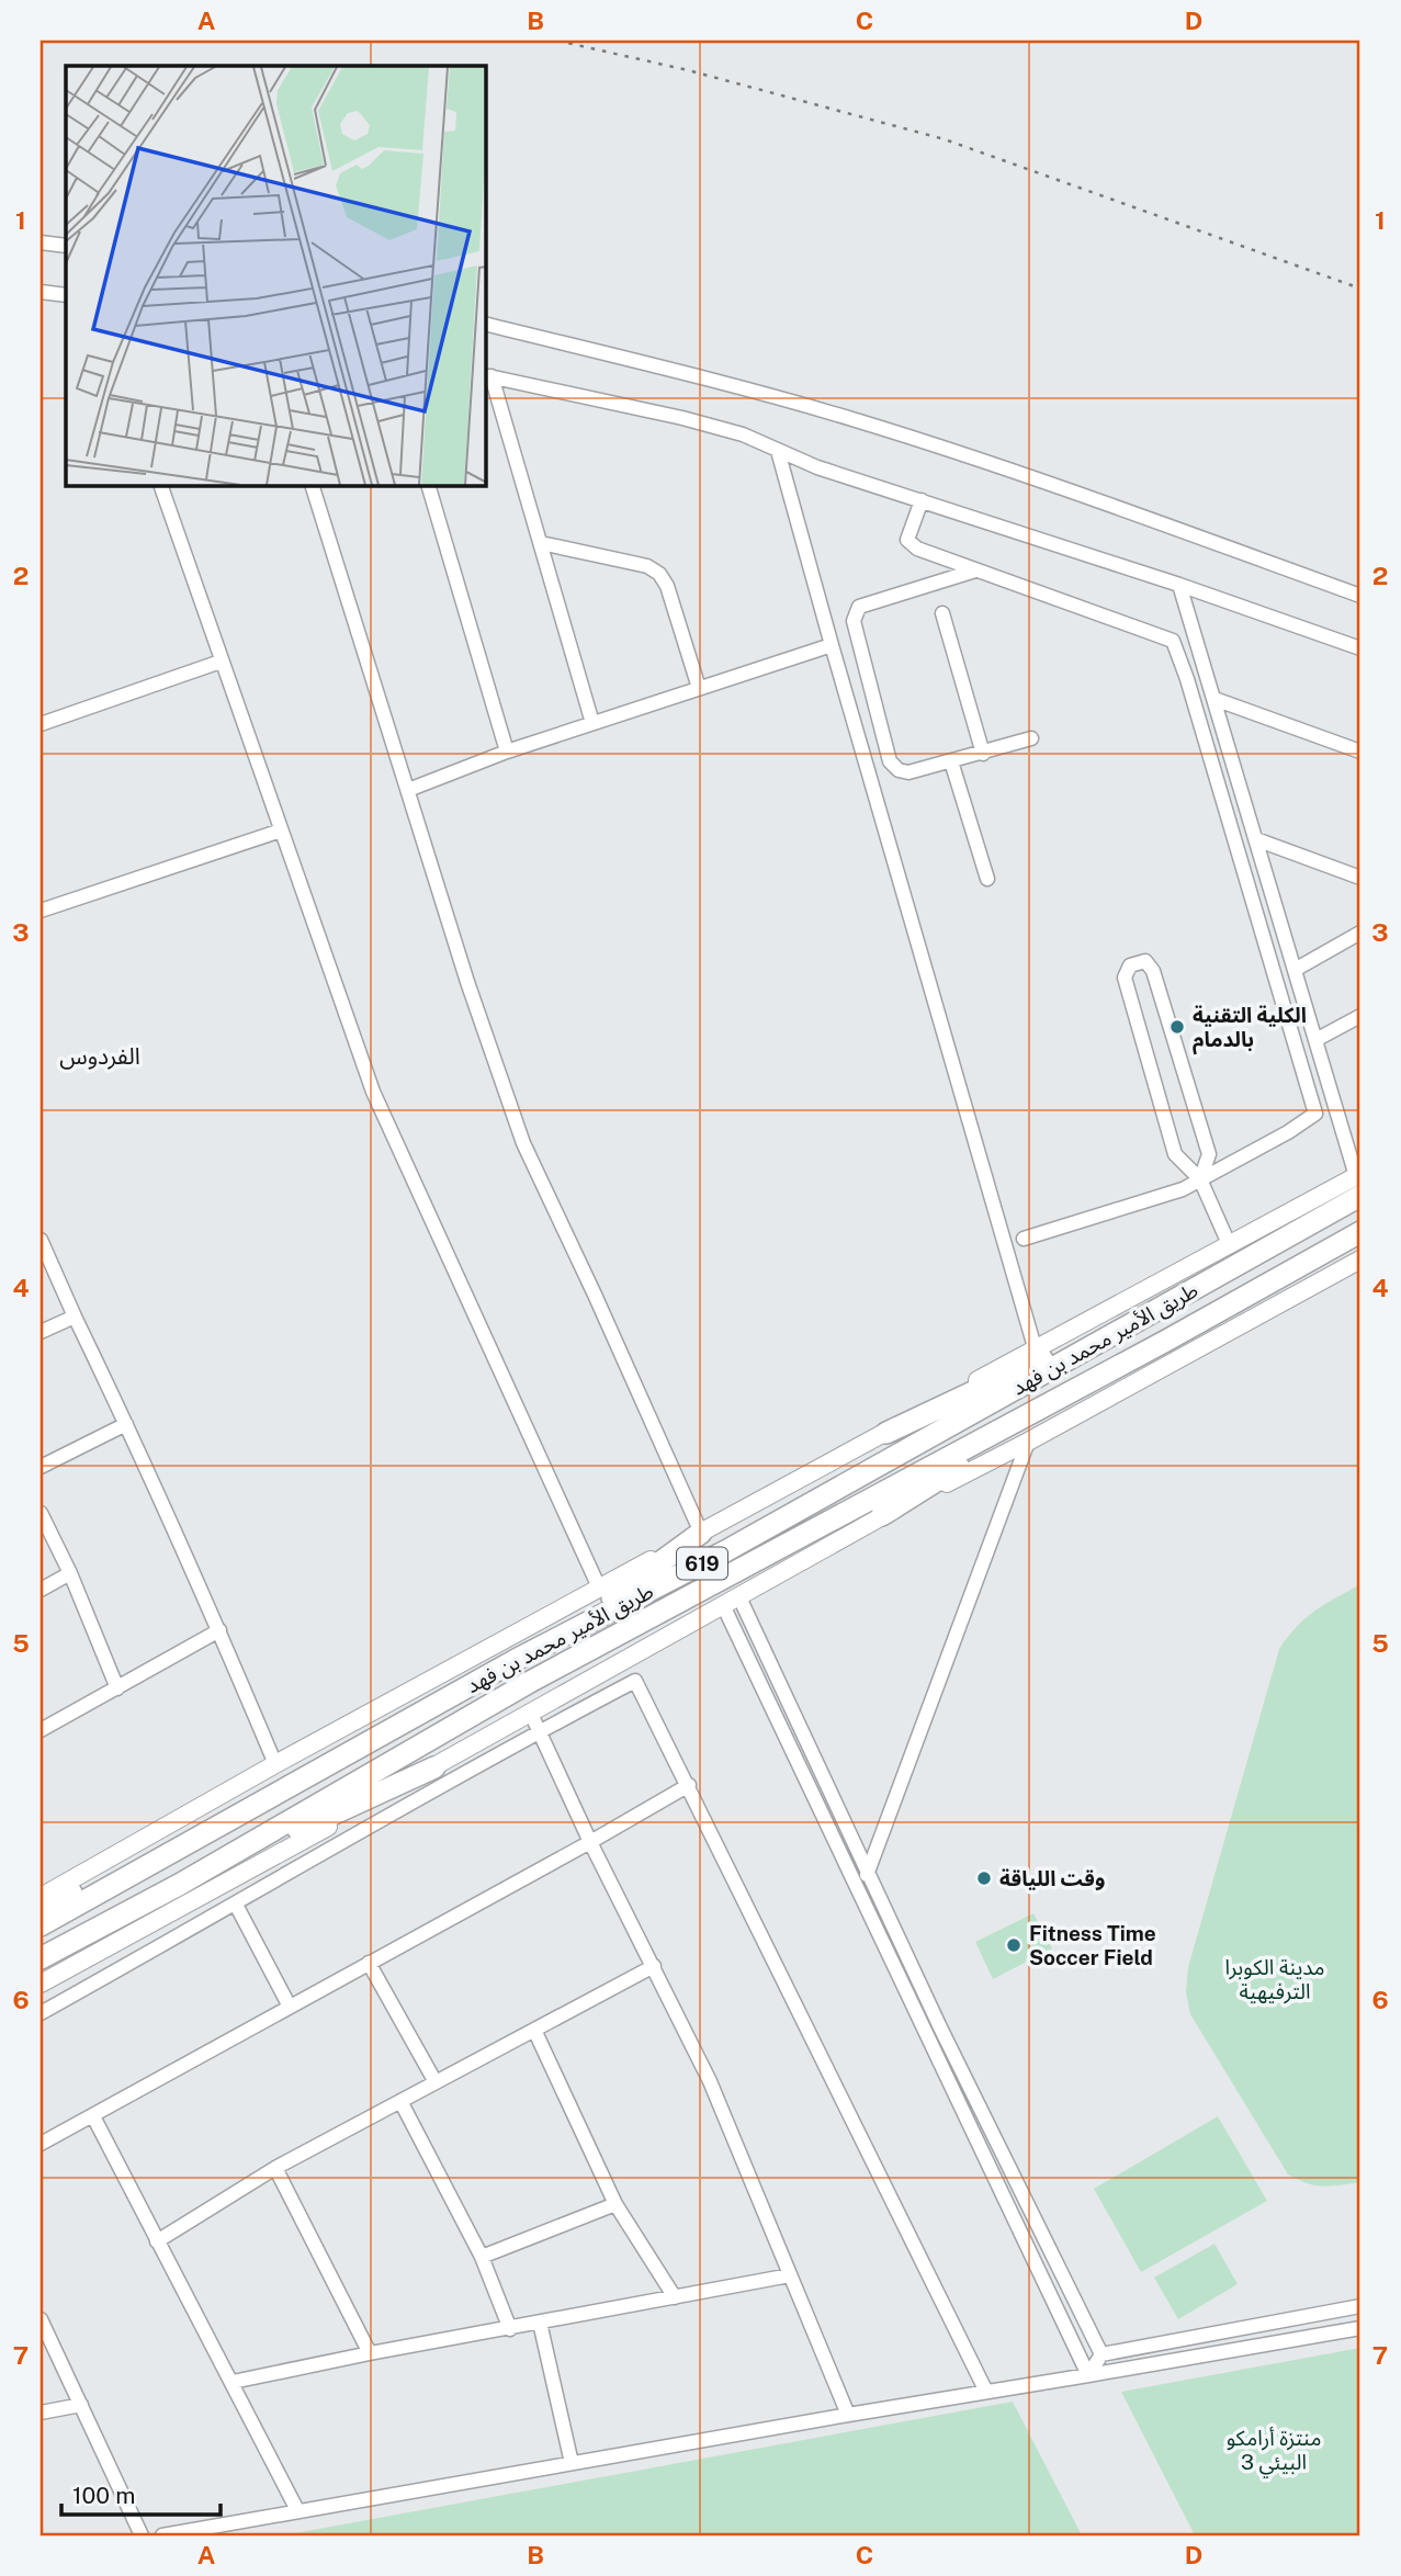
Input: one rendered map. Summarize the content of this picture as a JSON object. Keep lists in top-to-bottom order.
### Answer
{
  "streets": {
    "highway": ["طريق الأمير محمد بن فهد", "619"]
  },
  "districts": ["الفردوس"],
  "parks": ["مدينة الكوبرا الترفيهية", "منتزة أرامكو البيئي 3"],
  "places": ["الكلية التقنية بالدمام", "وقت اللياقة", "Fitness Time Soccer Field"],
  "scale_bar": "100 m",
  "grid": {
    "columns": [
      "A",
      "B",
      "C",
      "D"
    ],
    "rows": [
      "1",
      "2",
      "3",
      "4",
      "5",
      "6",
      "7"
    ]
  }
}
